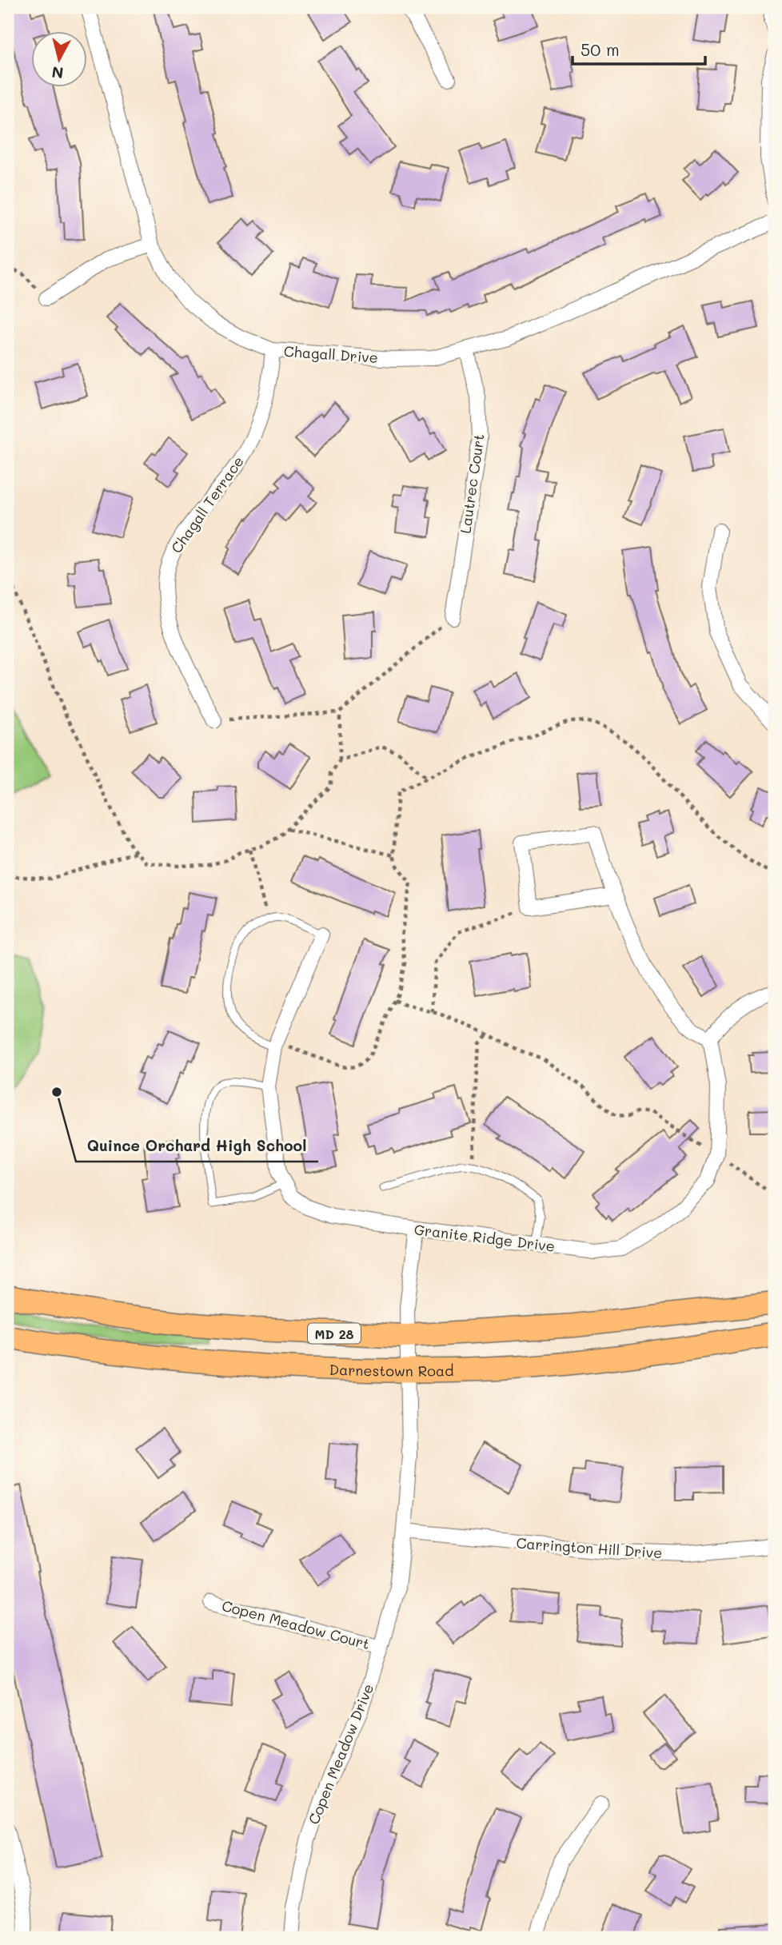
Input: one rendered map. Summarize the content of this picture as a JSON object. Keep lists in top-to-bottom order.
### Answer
{
  "streets": {
    "main road": ["MD 28", "Darnestown Road"],
    "street": [
      "Chagall Drive",
      "Lautrec Court",
      "Chagall Terrace",
      "Granite Ridge Drive",
      "Carrington Hill Drive",
      "Copen Meadow Court",
      "Copen Meadow Drive"
    ]
  },
  "crossings": [
    ["Chagall Drive", "Lautrec Court"],
    ["Chagall Drive", "Chagall Terrace"],
    ["Granite Ridge Drive", "Copen Meadow Drive"],
    ["MD 28", "Copen Meadow Drive"],
    ["Darnestown Road", "Copen Meadow Drive"],
    ["Carrington Hill Drive", "Copen Meadow Drive"],
    ["Copen Meadow Court", "Copen Meadow Drive"]
  ],
  "places": ["Quince Orchard High School"],
  "scale_bar": "50 m",
  "north": "bottom"
}
